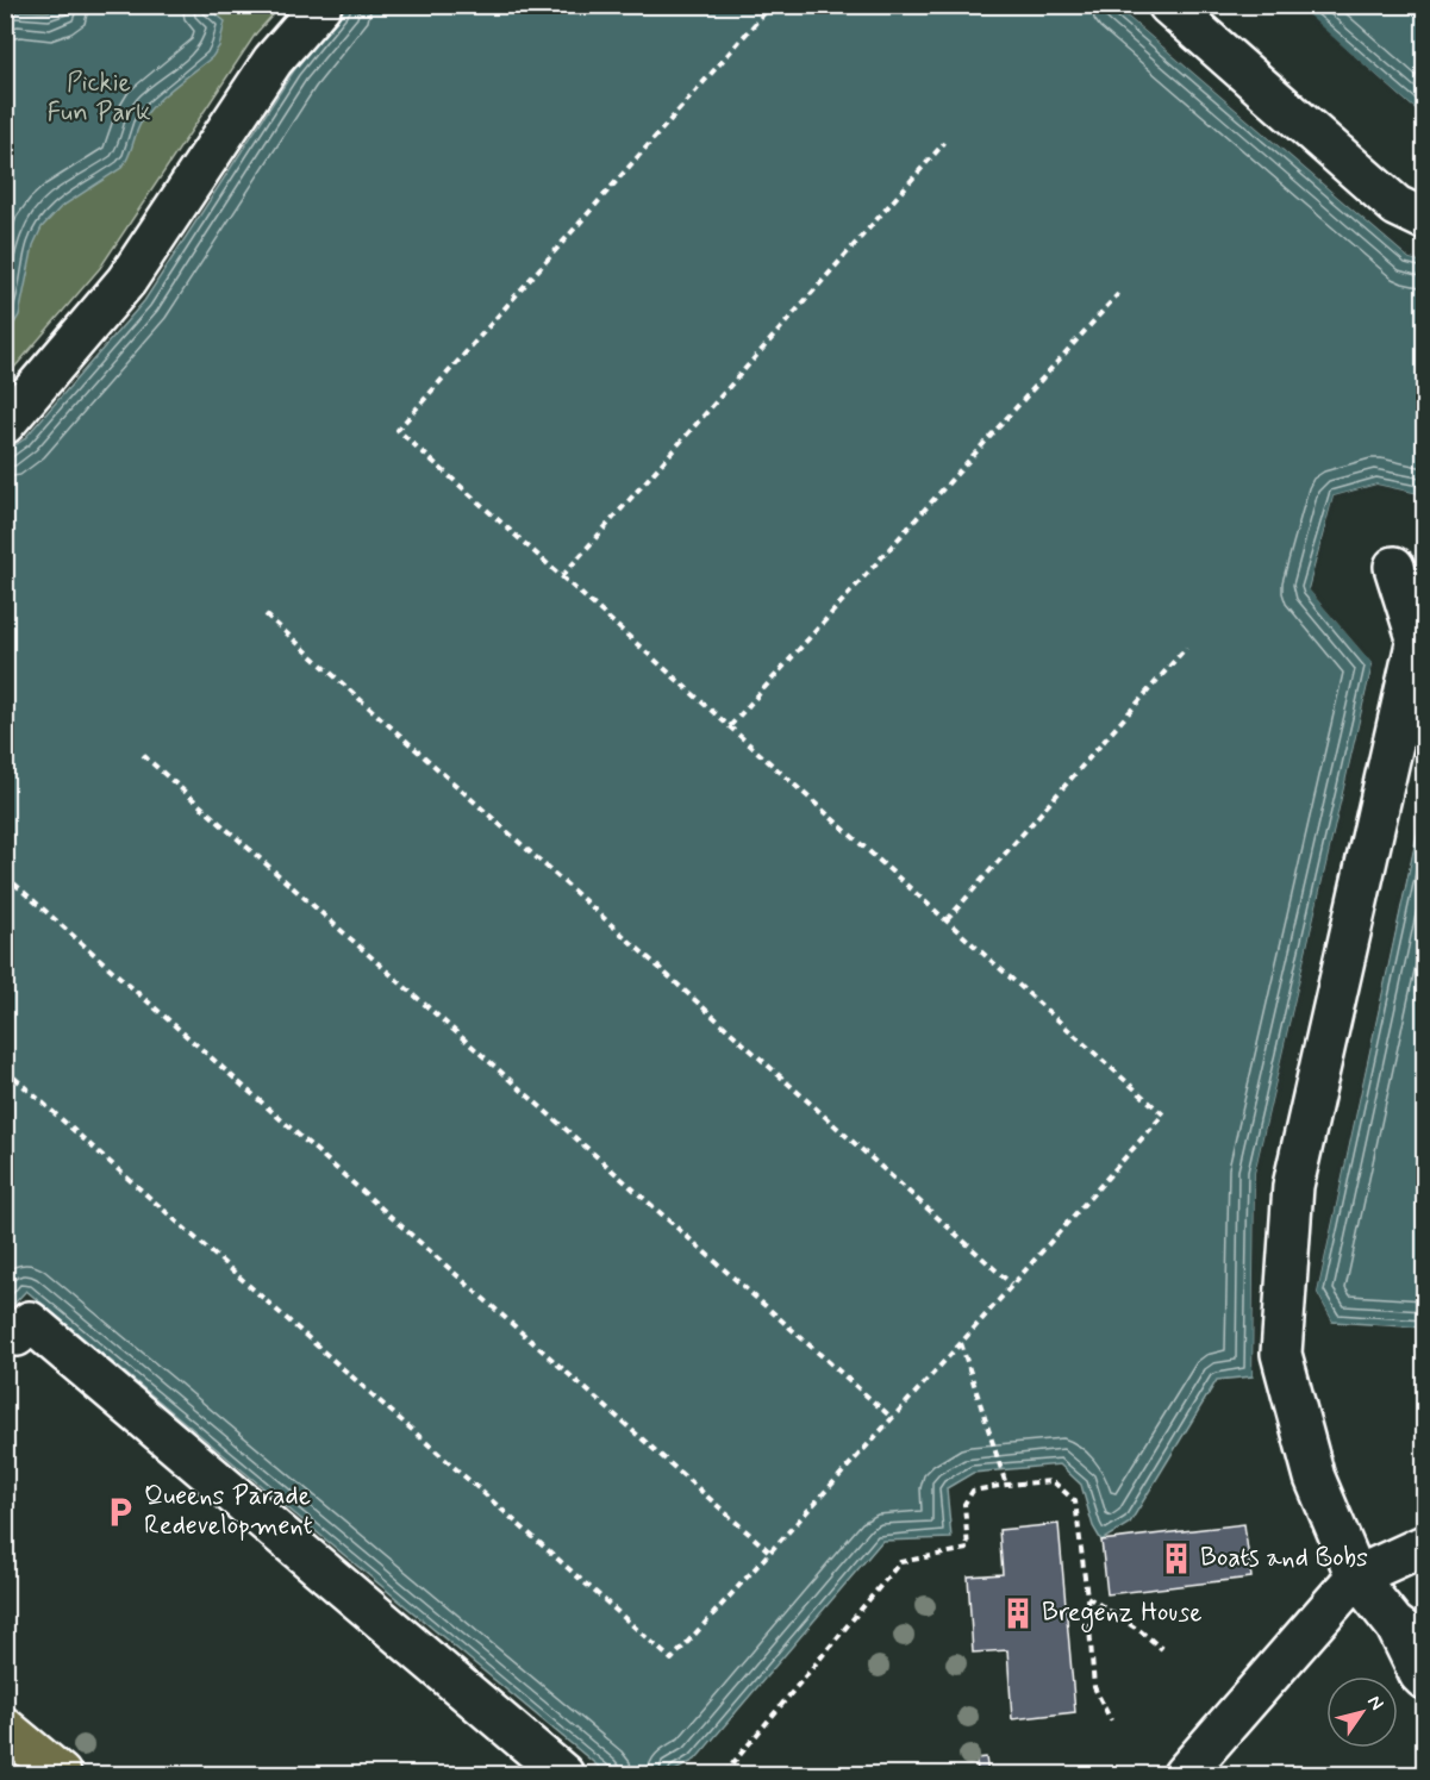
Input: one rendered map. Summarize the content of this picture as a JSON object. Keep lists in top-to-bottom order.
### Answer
{
  "parks": ["Pickie Fun Park"],
  "places": {
    "parking": ["Queens Parade Redevelopment"],
    "building": ["Boats and Bobs", "Bregenz House"]
  },
  "north": "top right"
}
